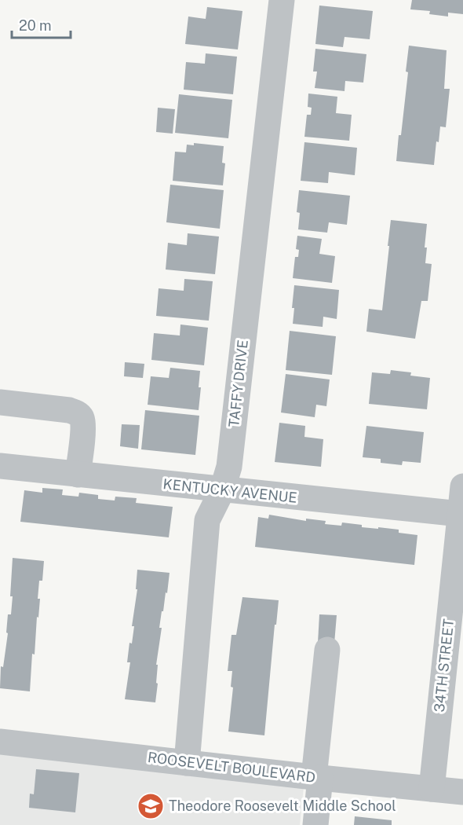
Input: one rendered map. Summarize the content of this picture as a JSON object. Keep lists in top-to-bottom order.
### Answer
{
  "streets": {
    "street": [
      "TAFFY DRIVE",
      "KENTUCKY AVENUE",
      "34TH STREET",
      "ROOSEVELT BOULEVARD"
    ]
  },
  "crossings": [
    ["TAFFY DRIVE", "KENTUCKY AVENUE"],
    ["TAFFY DRIVE", "ROOSEVELT BOULEVARD"],
    ["KENTUCKY AVENUE", "34TH STREET"],
    ["34TH STREET", "ROOSEVELT BOULEVARD"]
  ],
  "places": {
    "school or university": ["Theodore Roosevelt Middle School"]
  },
  "scale_bar": "20 m"
}
